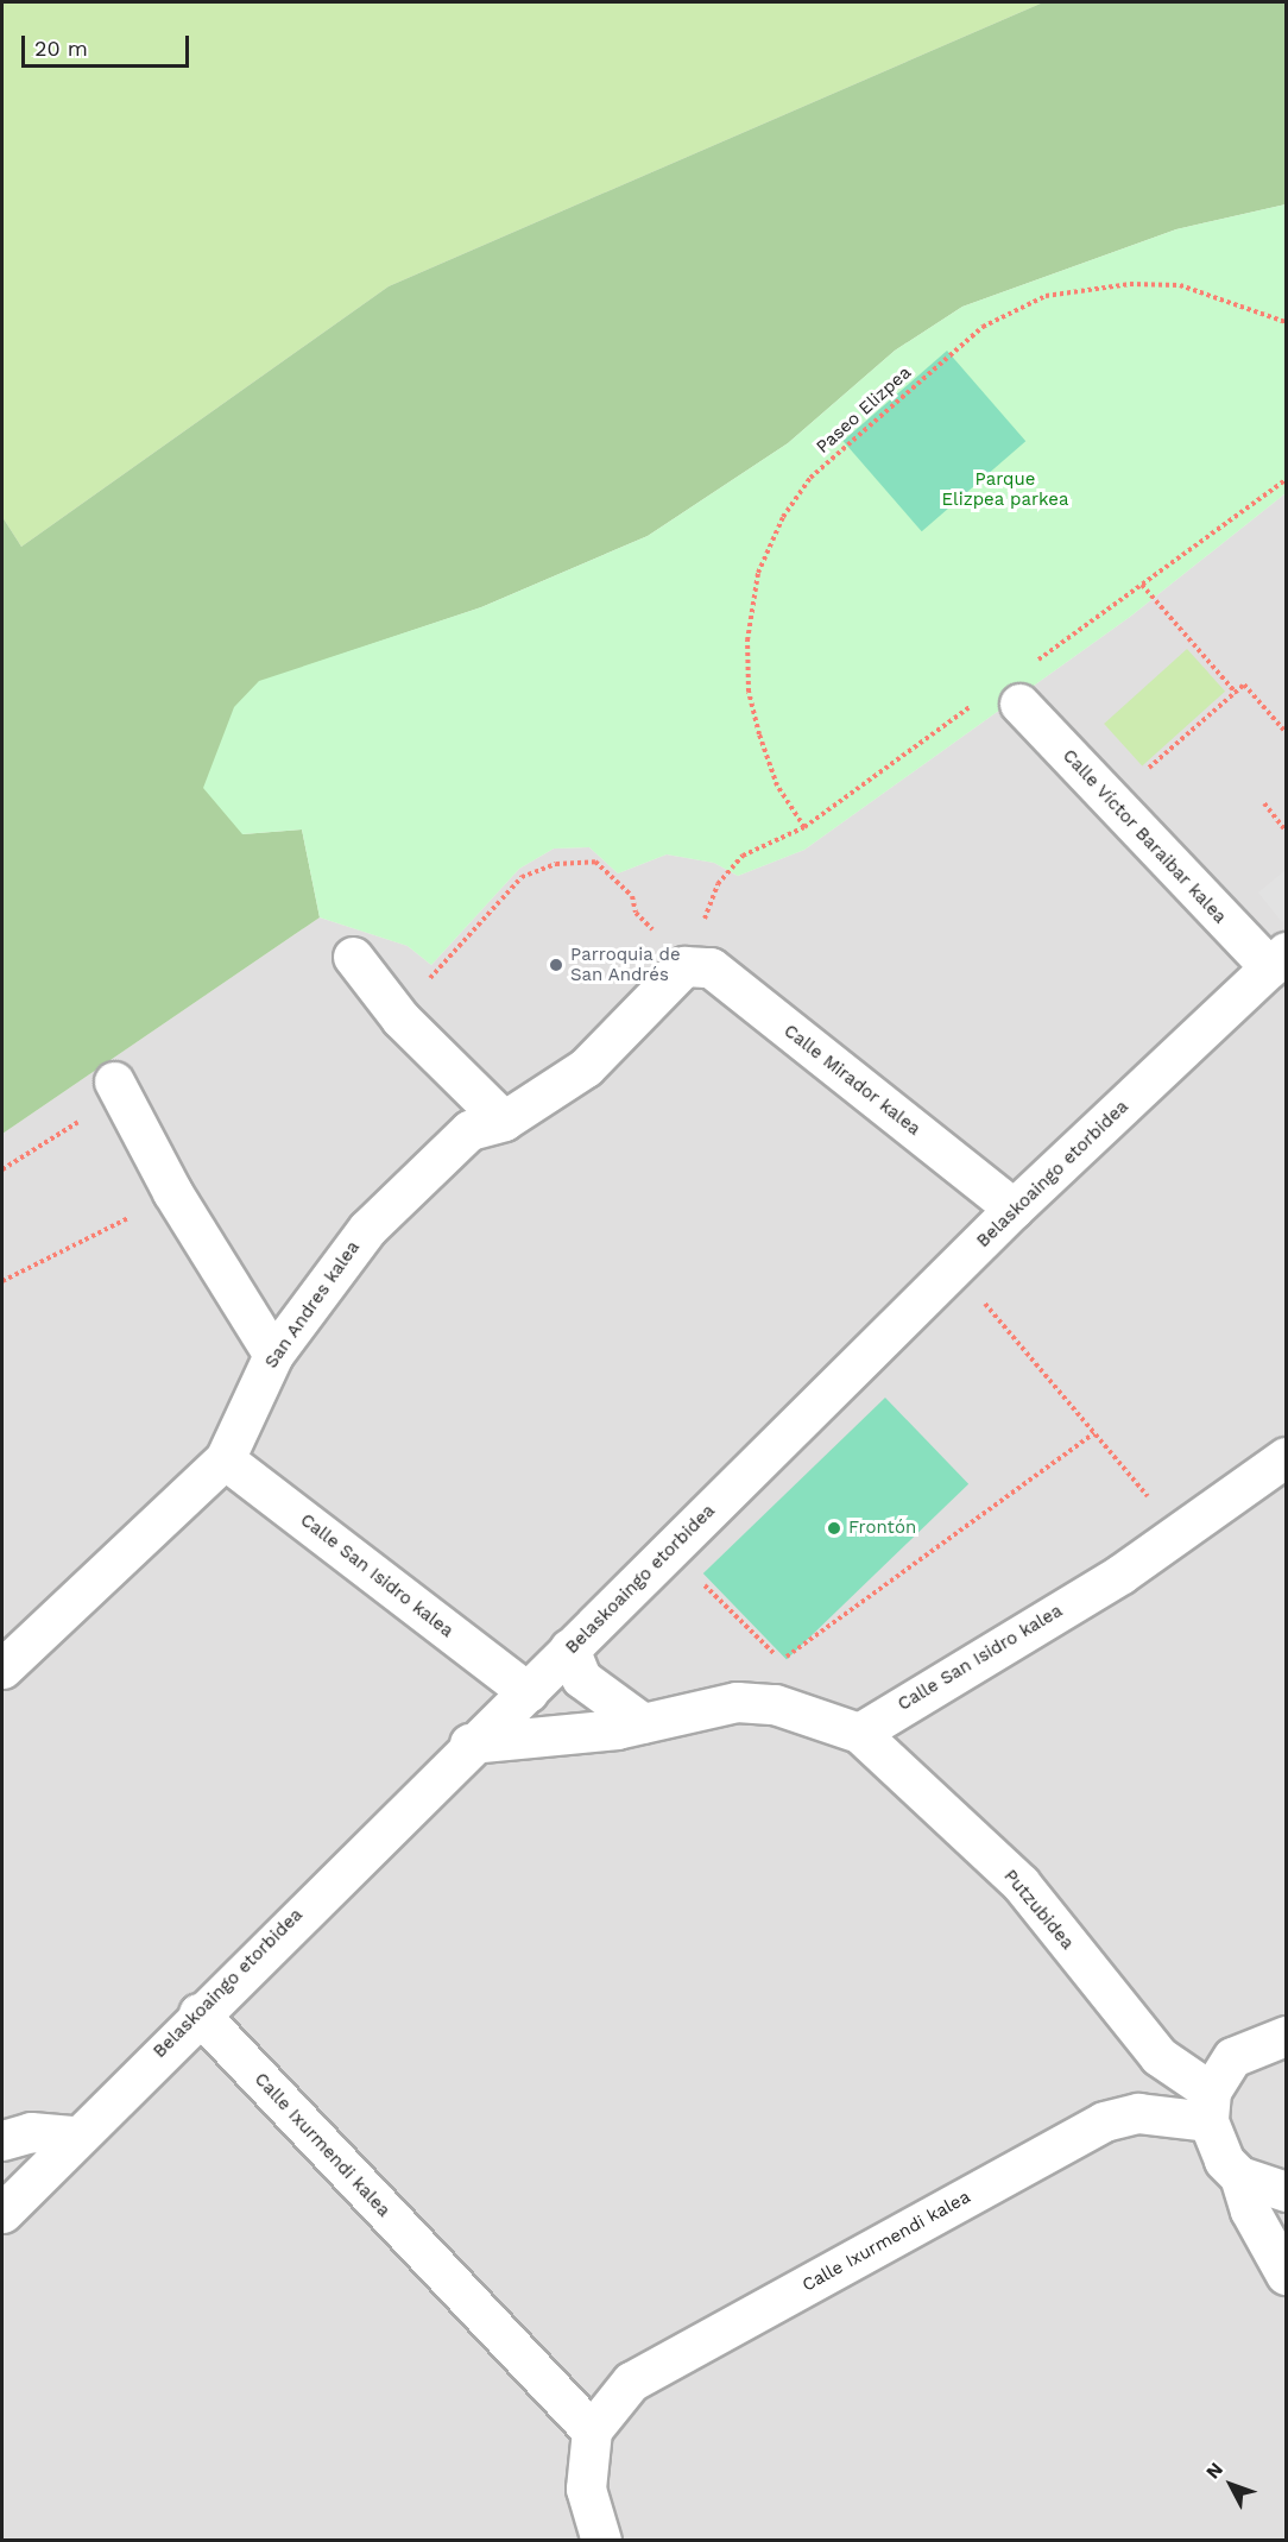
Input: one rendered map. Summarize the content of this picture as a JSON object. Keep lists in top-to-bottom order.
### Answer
{
  "streets": {
    "street": [
      "Calle Víctor Baraibar kalea",
      "Calle Mirador kalea",
      "Belaskoaingo etorbidea",
      "San Andres kalea",
      "Calle San Isidro kalea",
      "Putzubidea",
      "Calle Ixurmendi kalea"
    ],
    "path": ["Paseo Elizpea"]
  },
  "crossings": [
    ["Calle Víctor Baraibar kalea", "Belaskoaingo etorbidea"],
    ["Calle Mirador kalea", "Belaskoaingo etorbidea"],
    ["Calle Mirador kalea", "San Andres kalea"],
    ["Belaskoaingo etorbidea", "Calle San Isidro kalea"],
    ["Belaskoaingo etorbidea", "Calle Ixurmendi kalea"],
    ["San Andres kalea", "Calle San Isidro kalea"],
    ["Calle San Isidro kalea", "Putzubidea"],
    ["Putzubidea", "Calle Ixurmendi kalea"]
  ],
  "parks": ["Parque Elizpea parkea"],
  "places": ["Parroquia de San Andrés", "Frontón"],
  "scale_bar": "20 m",
  "north": "top left"
}
